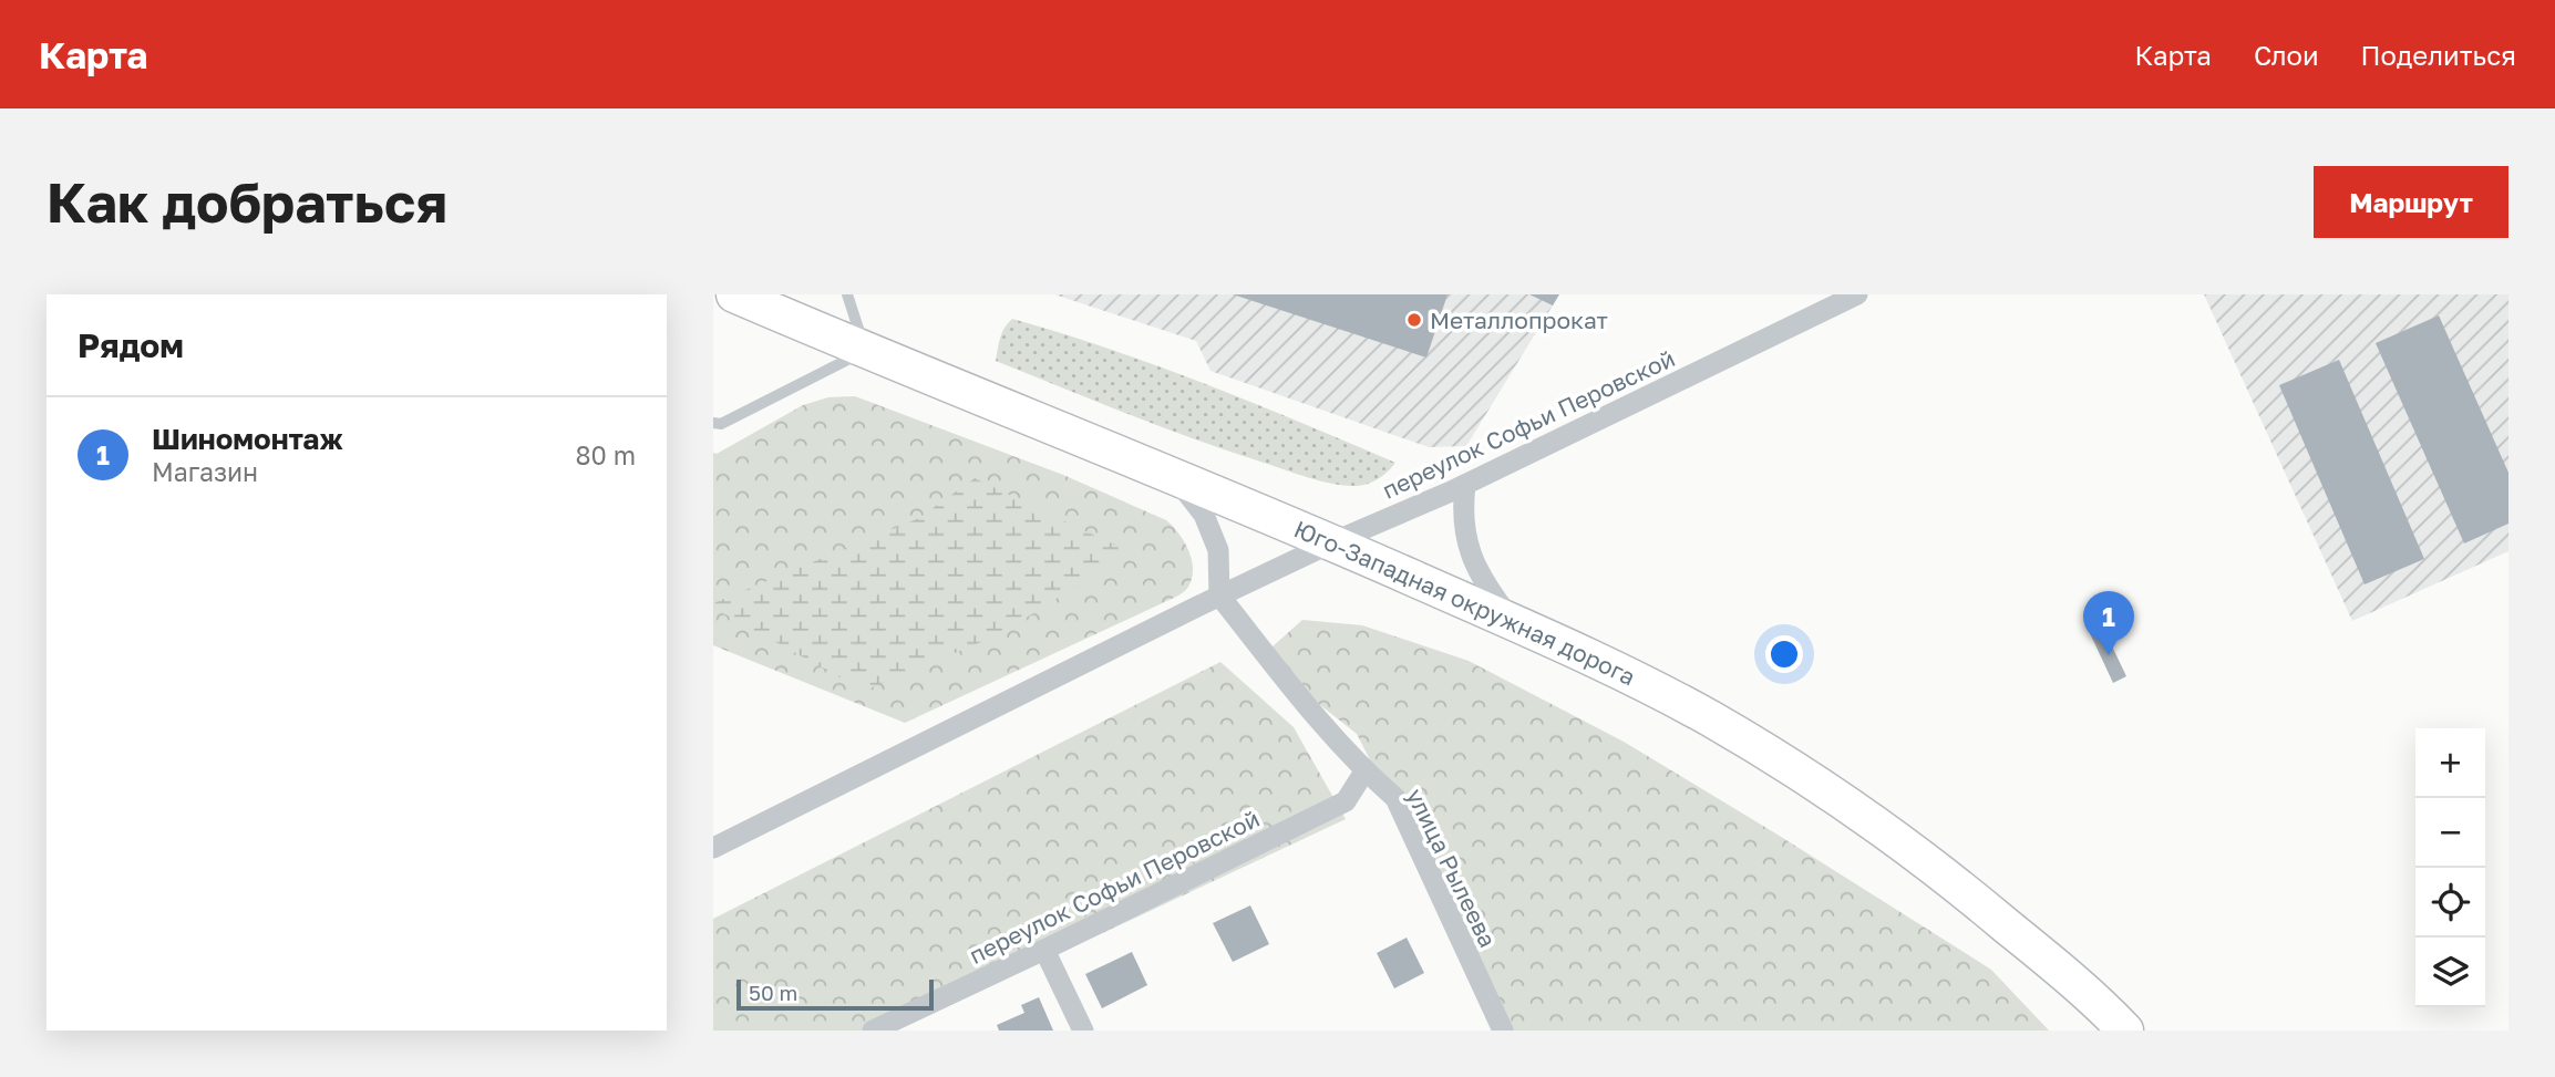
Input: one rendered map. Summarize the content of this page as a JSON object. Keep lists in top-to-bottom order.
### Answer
{
  "streets": {
    "highway": ["Юго-Западная окружная дорога"],
    "street": ["переулок Софьи Перовской", "улица Рылеева"]
  },
  "crossings": [
    ["переулок Софьи Перовской", "Юго-Западная окружная дорога"],
    ["переулок Софьи Перовской", "улица Рылеева"]
  ],
  "places": ["Металлопрокат"],
  "scale_bar": "50 m",
  "page": {
    "header": "Карта",
    "nav": ["Карта", "Слои", "Поделиться"],
    "buttons": "Маршрут",
    "title": "Как добраться",
    "heading": "Рядом",
    "list": [
      {
        "mark": "1",
        "name": "Шиномонтаж",
        "note": "Магазин",
        "value": "80 m"
      }
    ],
    "pins": "1",
    "map_buttons": ["+", "−"],
    "scale": "50 m"
  }
}
